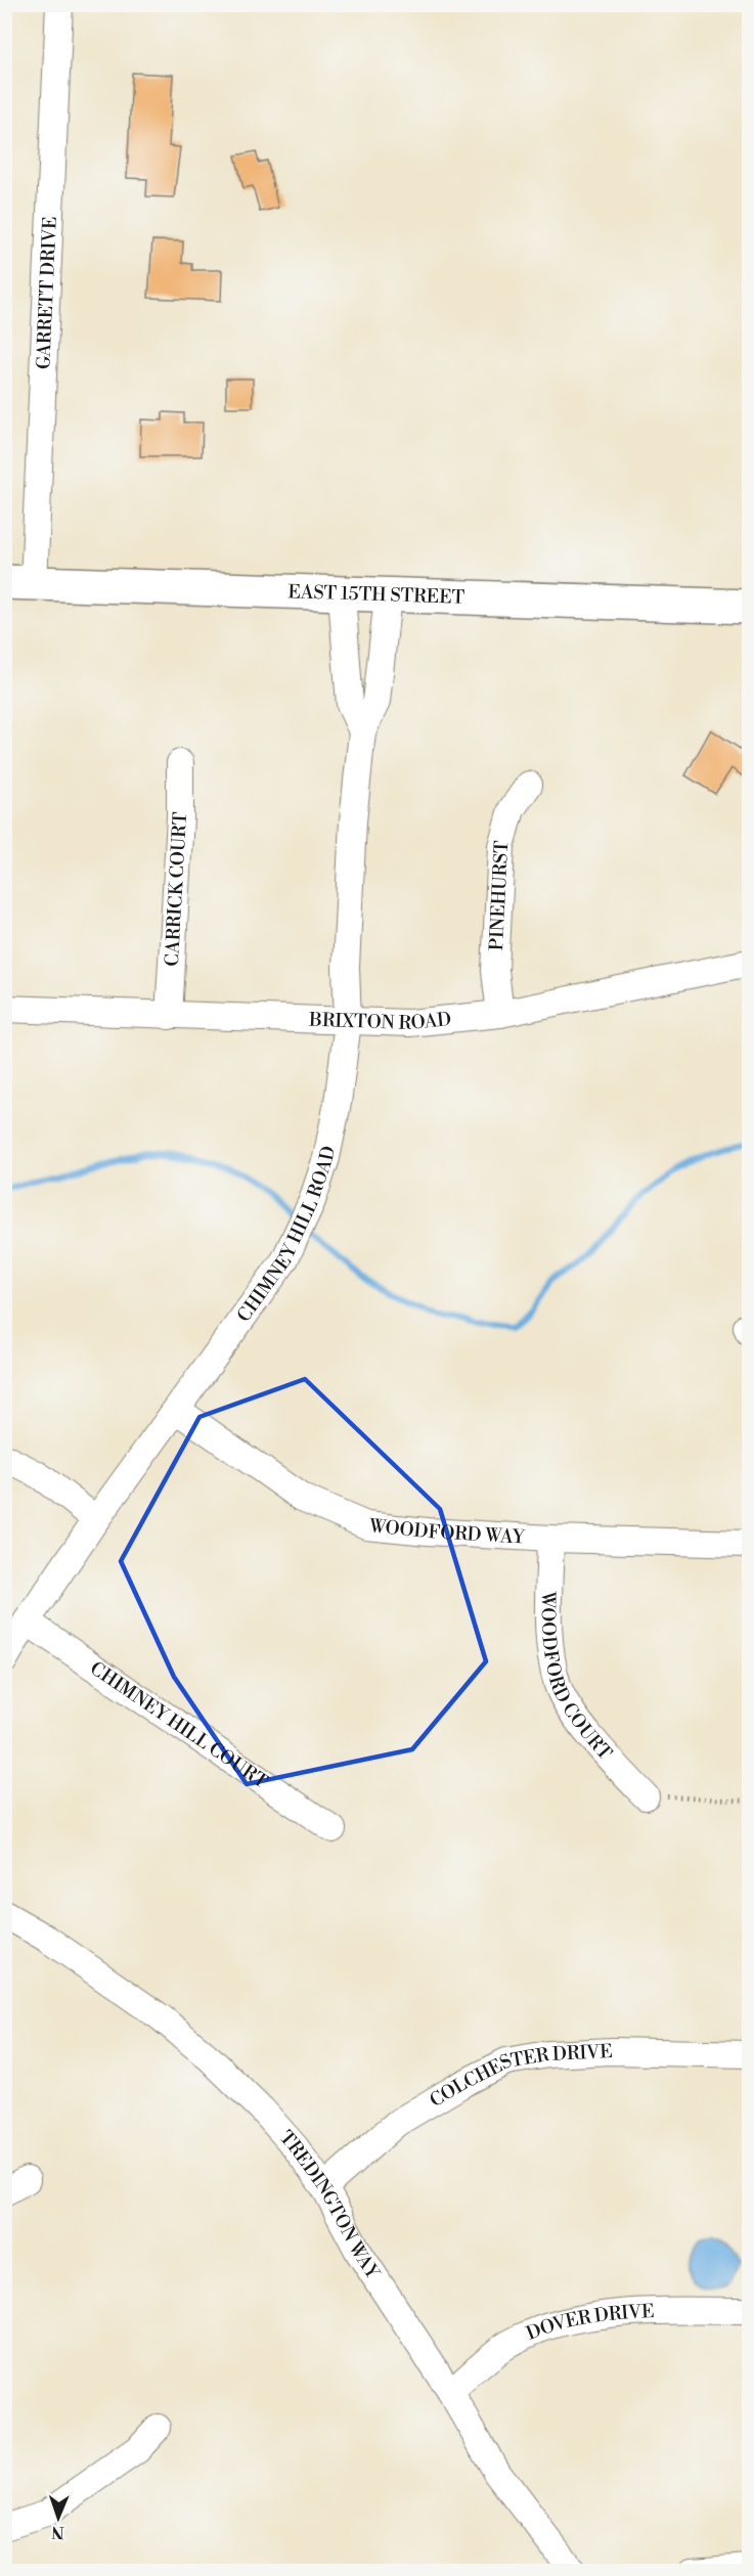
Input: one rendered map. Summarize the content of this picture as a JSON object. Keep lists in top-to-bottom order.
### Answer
{
  "streets": {
    "main road": ["EAST 15TH STREET"],
    "street": [
      "GARRETT DRIVE",
      "CARRICK COURT",
      "PINEHURST",
      "BRIXTON ROAD",
      "CHIMNEY HILL ROAD",
      "WOODFORD WAY",
      "WOODFORD COURT",
      "CHIMNEY HILL COURT",
      "COLCHESTER DRIVE",
      "TREDINGTON WAY",
      "DOVER DRIVE"
    ]
  },
  "crossings": [
    ["GARRETT DRIVE", "EAST 15TH STREET"],
    ["CARRICK COURT", "BRIXTON ROAD"],
    ["PINEHURST", "BRIXTON ROAD"],
    ["BRIXTON ROAD", "CHIMNEY HILL ROAD"],
    ["CHIMNEY HILL ROAD", "WOODFORD WAY"],
    ["CHIMNEY HILL ROAD", "CHIMNEY HILL COURT"],
    ["WOODFORD WAY", "WOODFORD COURT"],
    ["COLCHESTER DRIVE", "TREDINGTON WAY"],
    ["TREDINGTON WAY", "DOVER DRIVE"]
  ],
  "north": "bottom"
}
